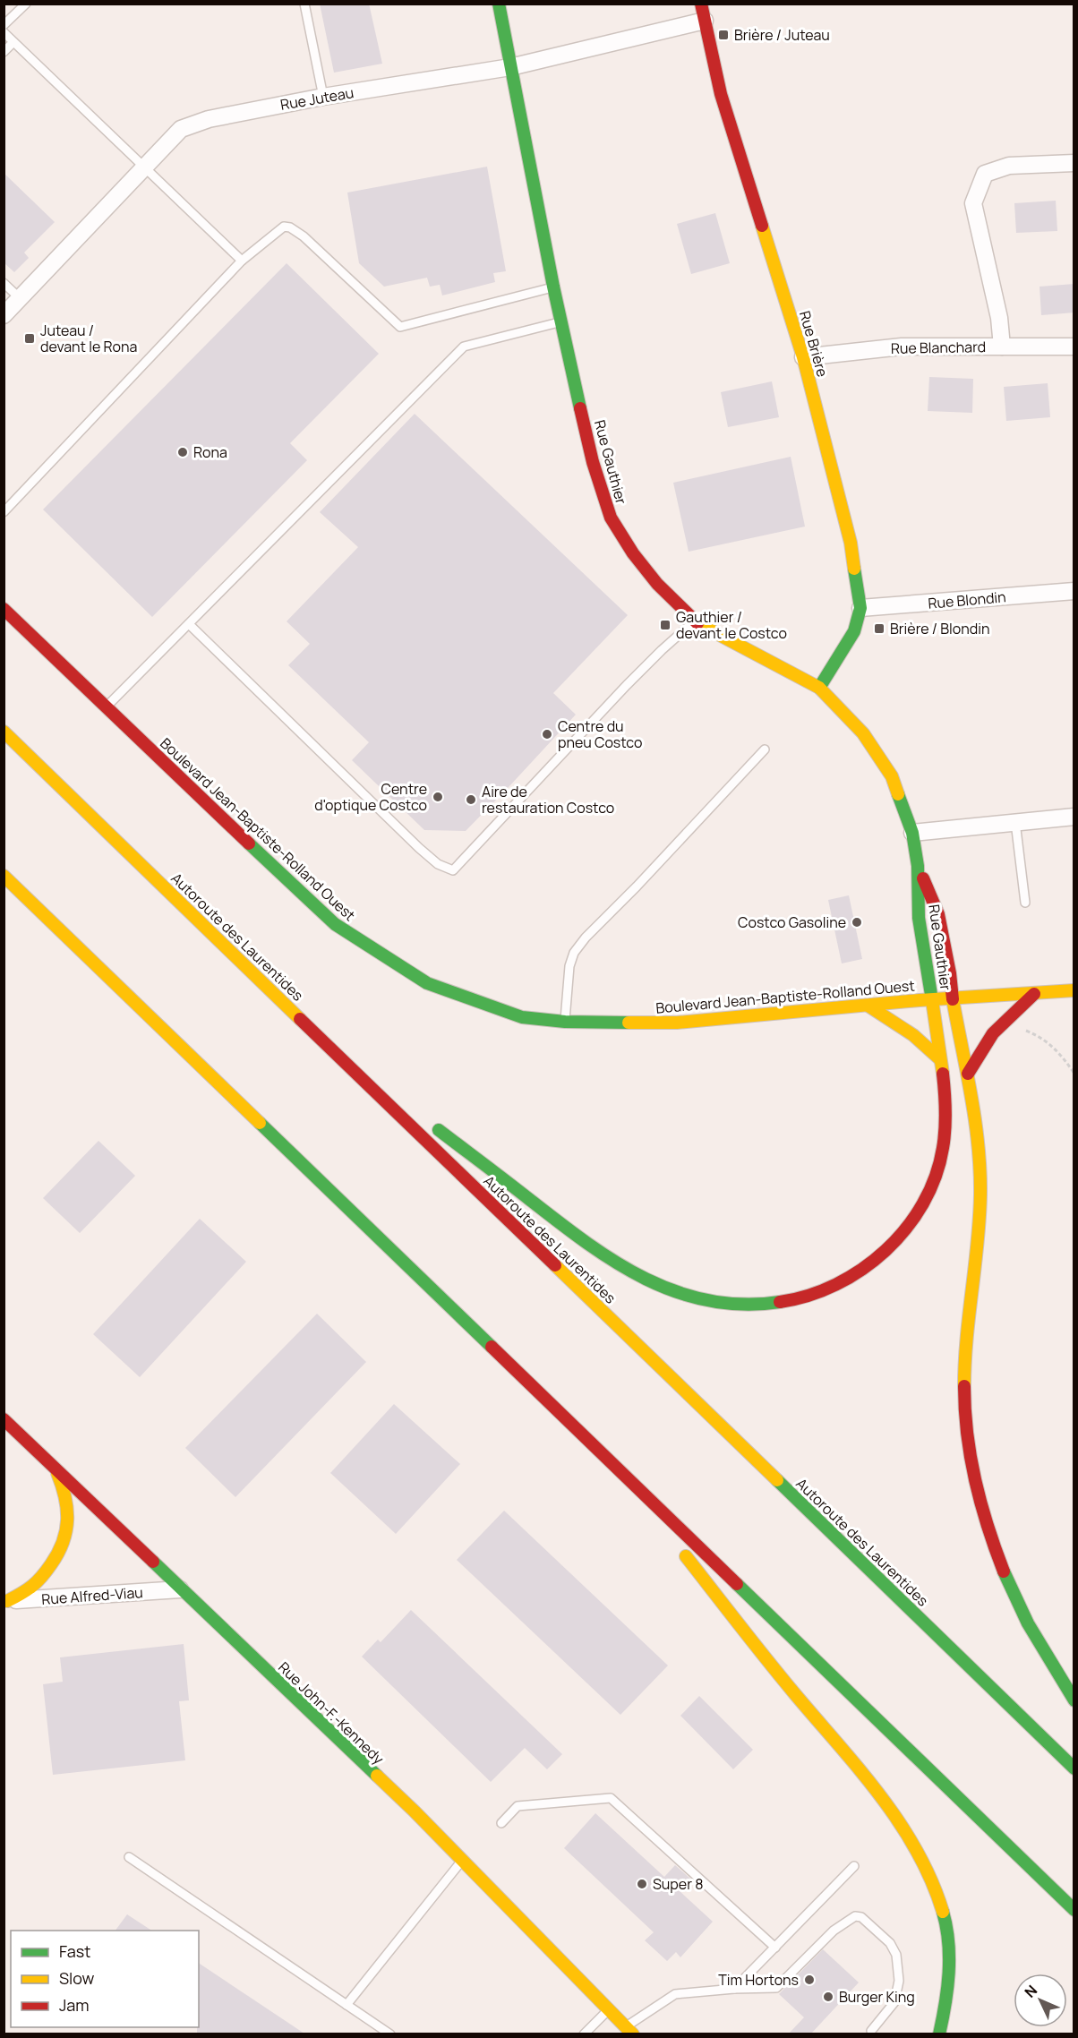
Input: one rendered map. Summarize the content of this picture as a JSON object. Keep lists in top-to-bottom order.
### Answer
{
  "streets": {
    "main road": [
      "Rue Brière",
      "Rue Gauthier",
      "Boulevard Jean-Baptiste-Rolland Ouest",
      "Autoroute des Laurentides",
      "Rue John-F.-Kennedy"
    ],
    "street": [
      "Rue Juteau",
      "Rue Blanchard",
      "Rue Blondin",
      "Rue Alfred-Viau"
    ]
  },
  "crossings": [
    ["Rue Juteau", "Rue Brière"],
    ["Rue Juteau", "Rue Gauthier"],
    ["Rue Brière", "Rue Blanchard"],
    ["Rue Brière", "Rue Gauthier"],
    ["Rue Brière", "Rue Blondin"],
    ["Rue Gauthier", "Boulevard Jean-Baptiste-Rolland Ouest"],
    ["Rue Alfred-Viau", "Rue John-F.-Kennedy"]
  ],
  "places": {
    "transit": [
      "Brière / Juteau",
      "Juteau / devant le Rona",
      "Gauthier / devant le Costco",
      "Brière / Blondin"
    ],
    "other": [
      "Rona",
      "Centre du pneu Costco",
      "Centre d'optique Costco",
      "Aire de restauration Costco",
      "Costco Gasoline",
      "Super 8",
      "Tim Hortons",
      "Burger King"
    ]
  },
  "legend": ["Fast", "Slow", "Jam"],
  "north": "top left"
}
